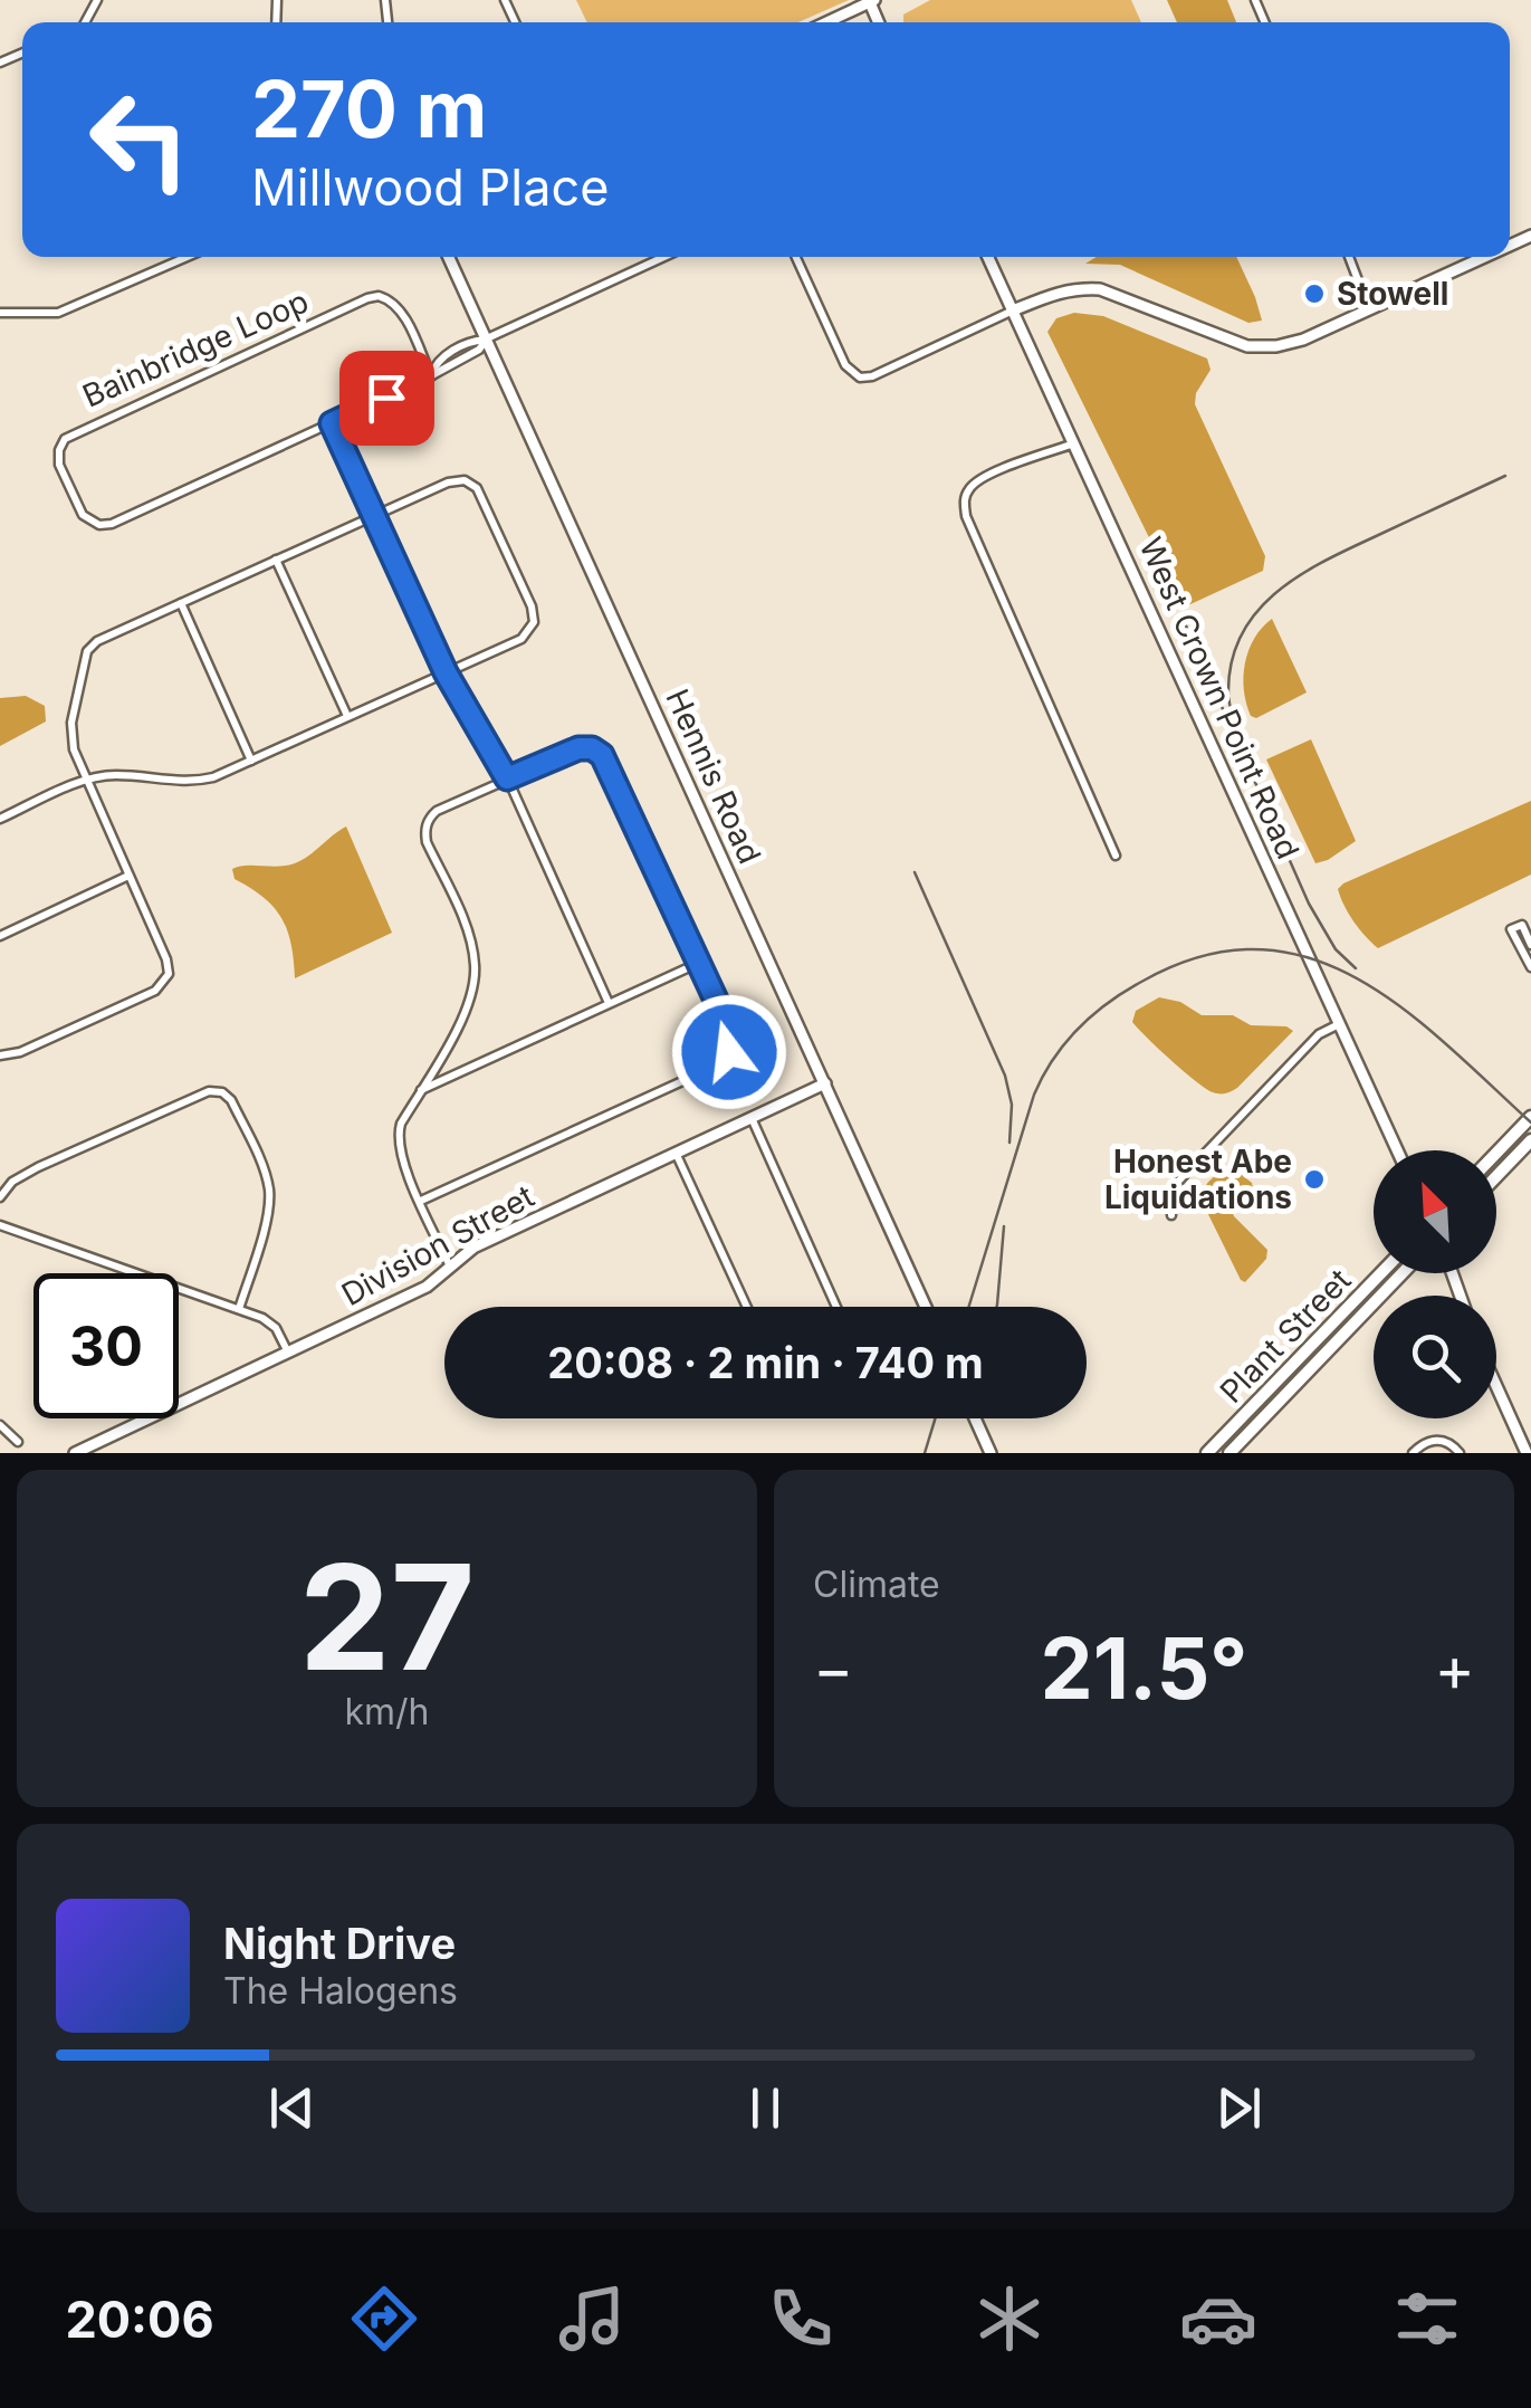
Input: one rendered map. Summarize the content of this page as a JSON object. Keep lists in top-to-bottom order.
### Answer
{
  "streets": {
    "main road": ["Plant Street"],
    "street": [
      "Bainbridge Loop",
      "West Crown Point Road",
      "Hennis Road",
      "Division Street"
    ]
  },
  "crossings": [
    ["Bainbridge Loop", "Hennis Road"],
    ["Hennis Road", "Division Street"]
  ],
  "places": ["Stowell", "Honest Abe Liquidations"],
  "north": "top left",
  "page": {
    "turn": ["270 m", "Millwood Place"],
    "limit": "30",
    "trip": "20:08 · 2 min · 740 m",
    "tile": [
      ["27", "km/h"],
      "Climate"
    ],
    "heat": ["−", "21.5°", "+"],
    "song": ["Night Drive", "The Halogens"],
    "tabs": "20:06"
  }
}
